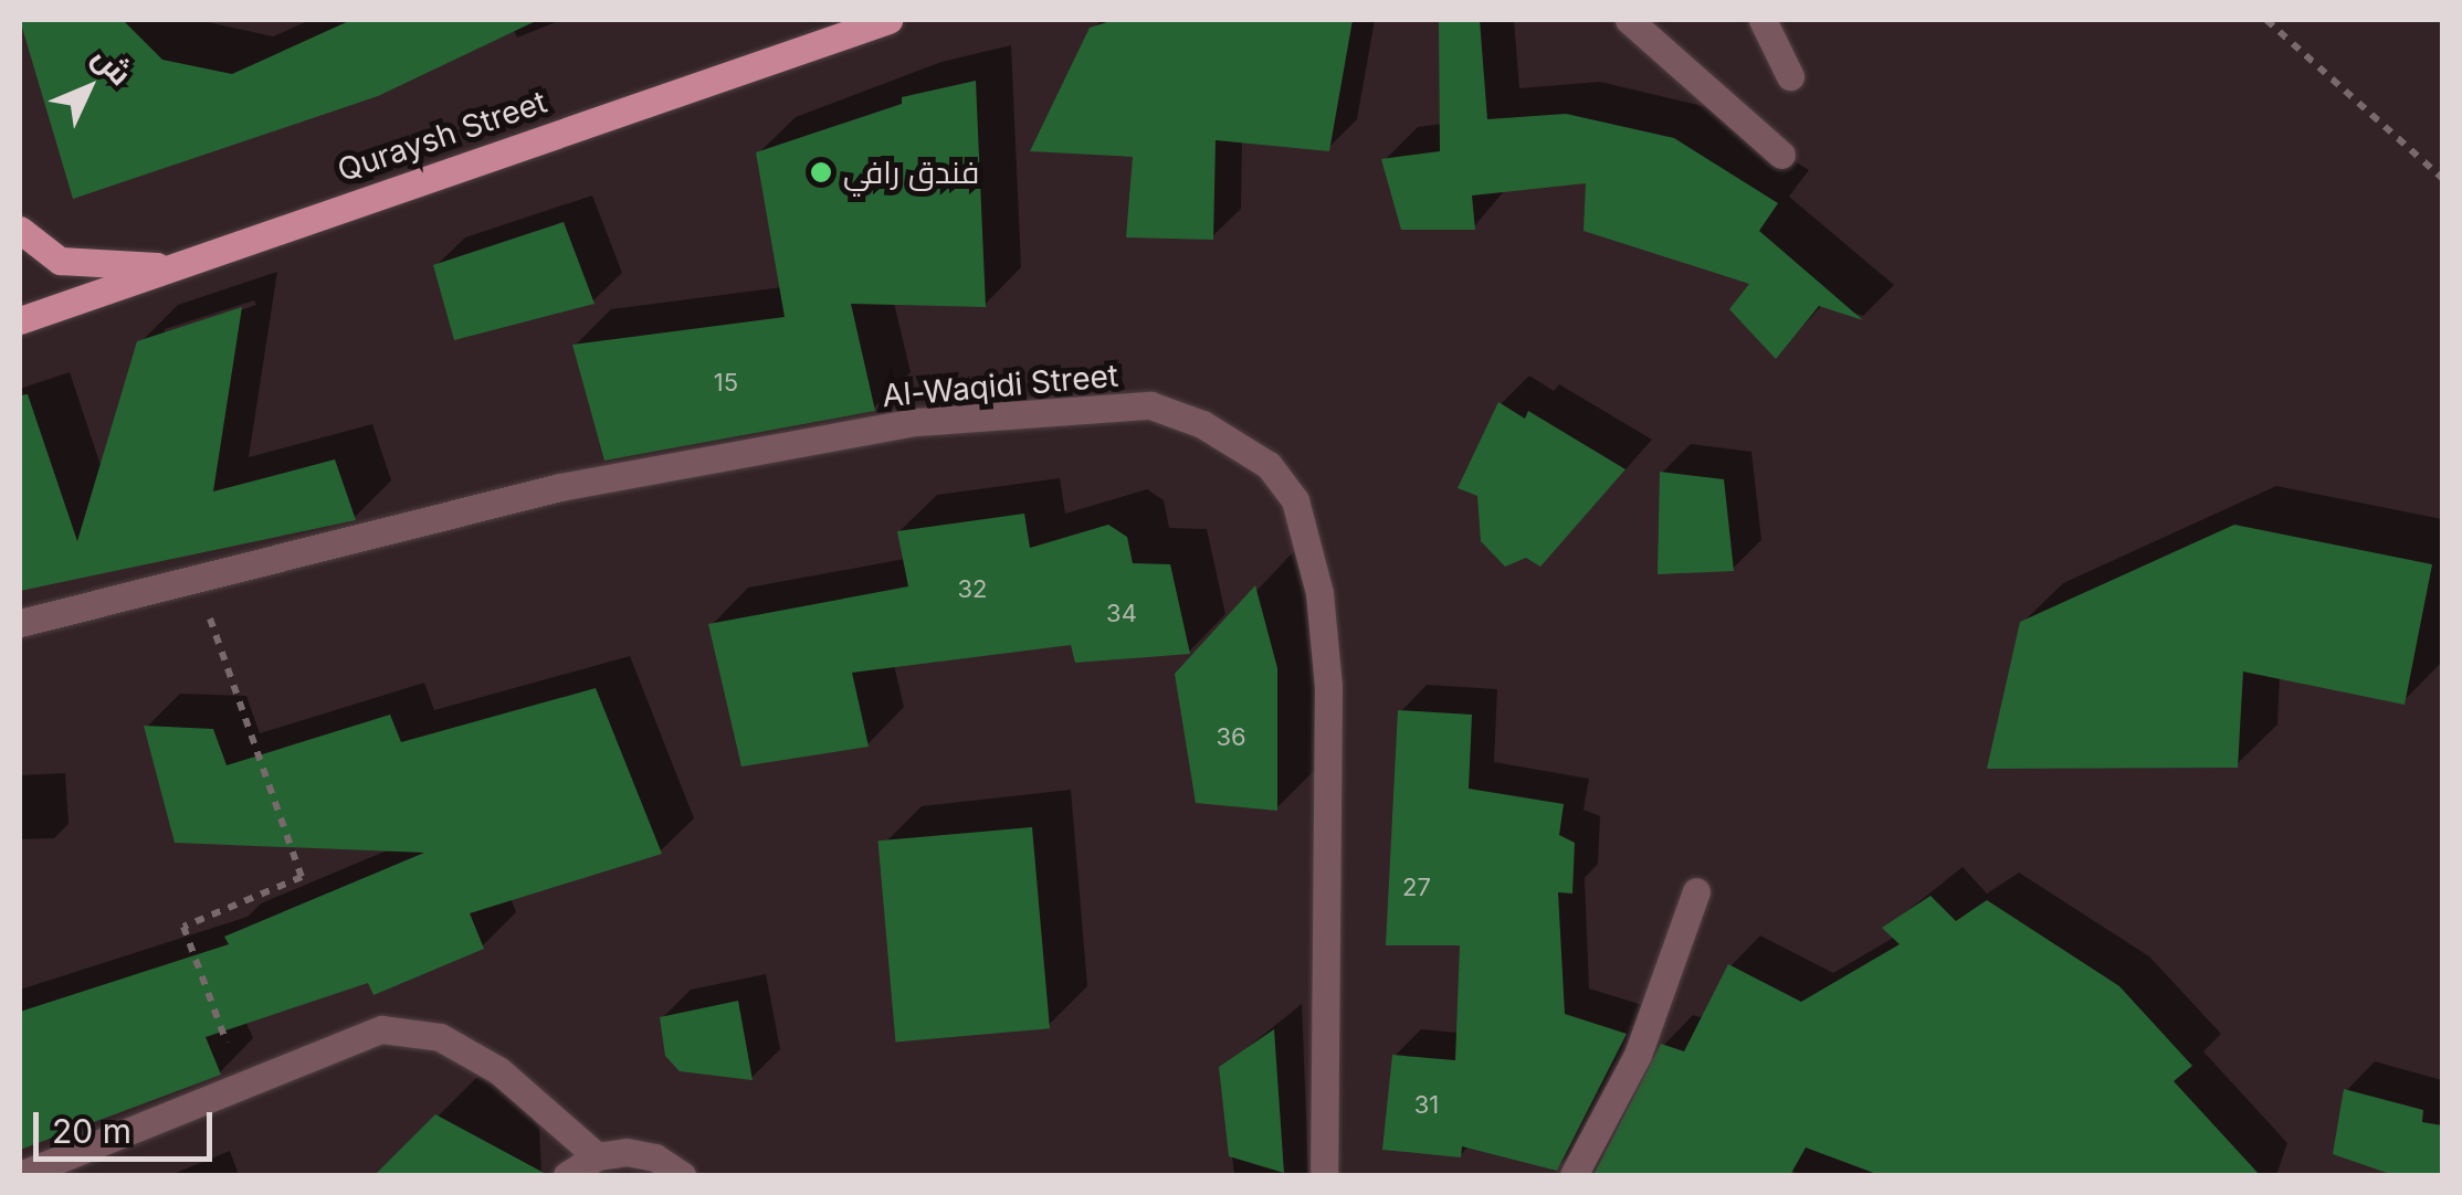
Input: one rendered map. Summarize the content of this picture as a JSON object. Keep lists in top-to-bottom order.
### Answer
{
  "streets": {
    "main road": ["Quraysh Street"],
    "street": ["Al-Waqidi Street"]
  },
  "places": ["فندق رافي"],
  "house_numbers": [
    "15",
    "32",
    "34",
    "36",
    "27",
    "31"
  ],
  "scale_bar": "20 m",
  "north": "top right"
}
